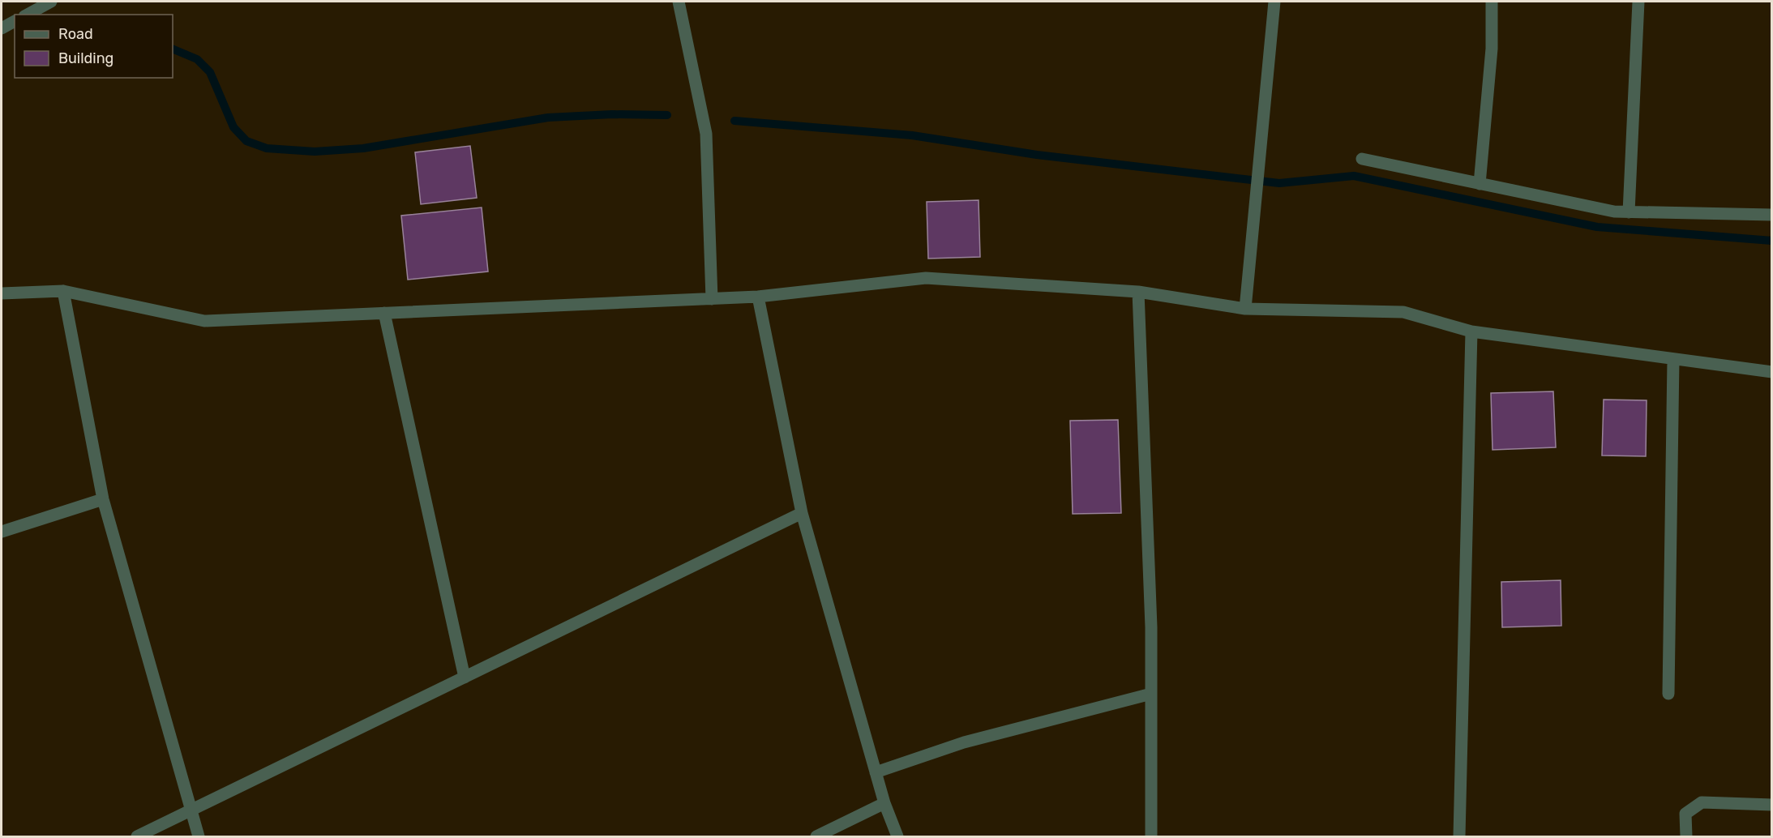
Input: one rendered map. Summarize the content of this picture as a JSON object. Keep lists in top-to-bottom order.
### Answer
{
  "legend": ["Road", "Building"]
}
